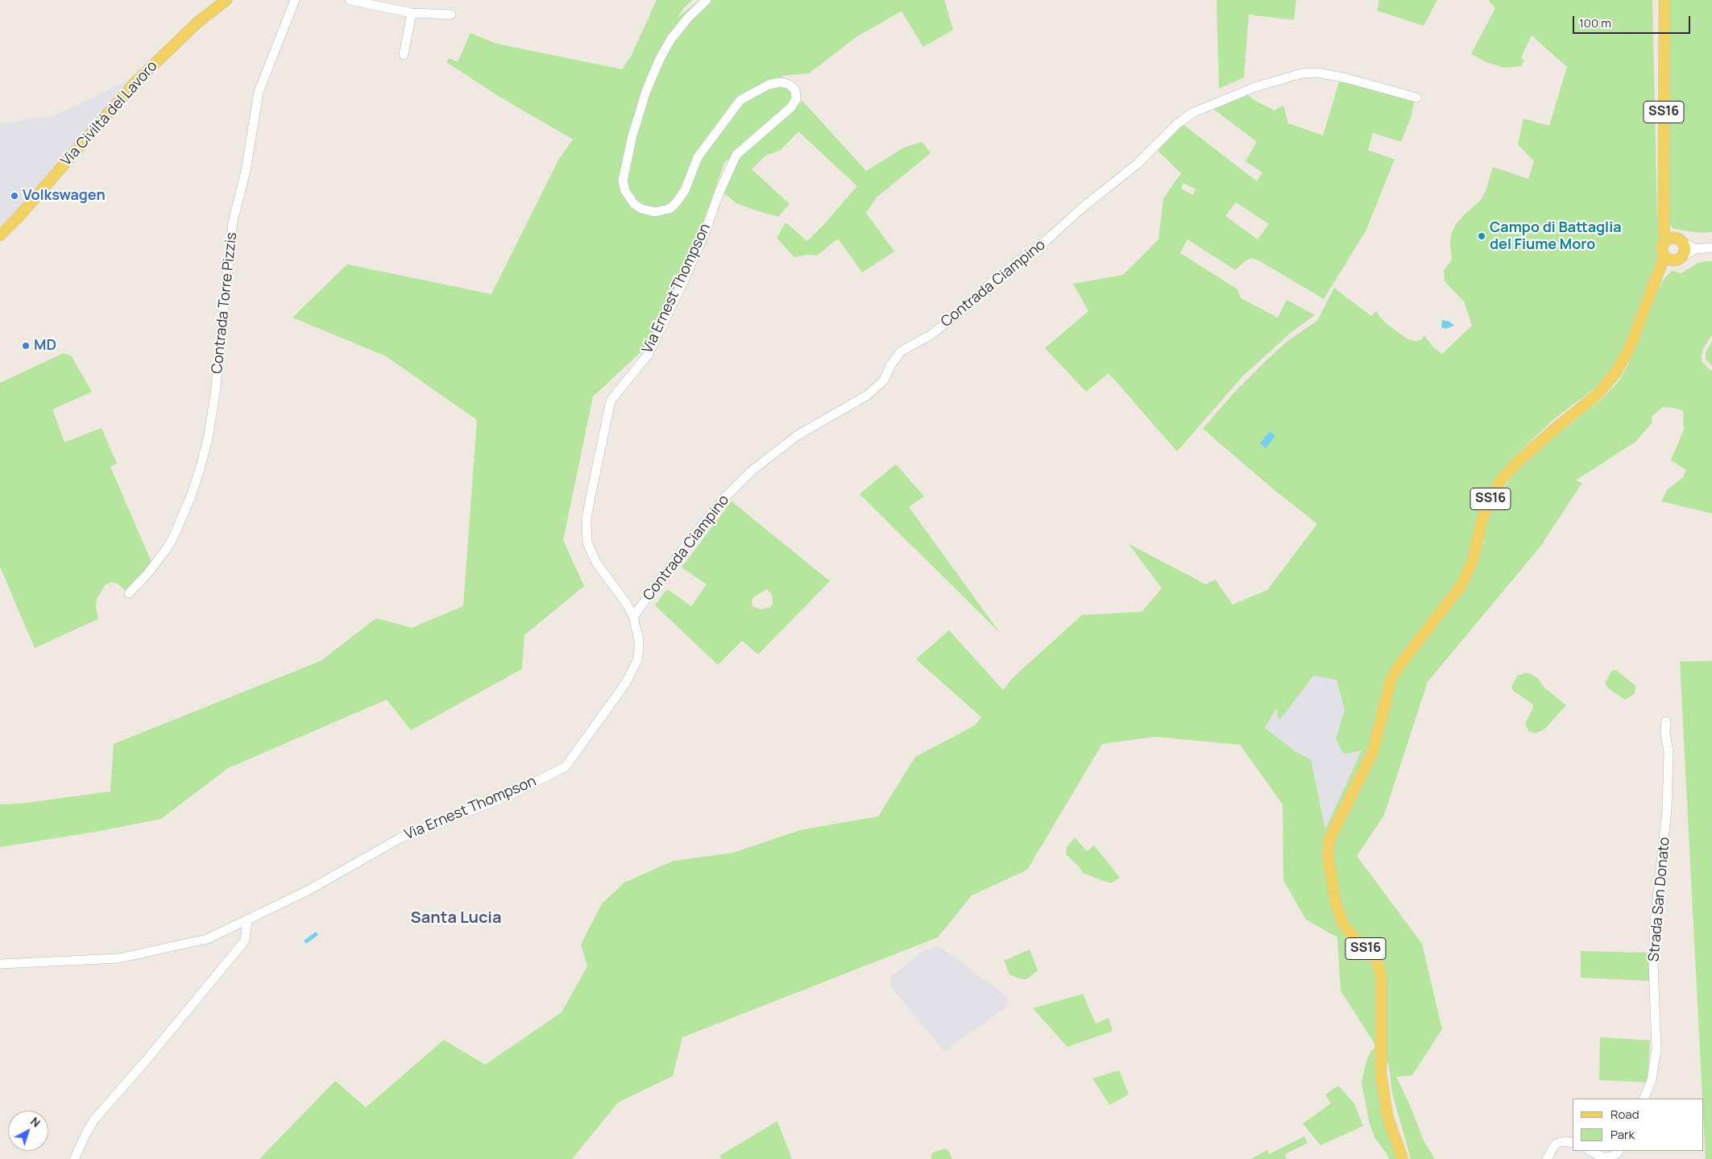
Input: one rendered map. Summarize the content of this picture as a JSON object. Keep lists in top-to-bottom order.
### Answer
{
  "streets": {
    "main road": ["SS16", "Via Civiltà del Lavoro"],
    "street": [
      "Contrada Ciampino",
      "Via Ernest Thompson",
      "Contrada Torre Pizzis",
      "Strada San Donato"
    ]
  },
  "crossings": [
    ["Contrada Ciampino", "Via Ernest Thompson"]
  ],
  "districts": ["Santa Lucia"],
  "places": ["Volkswagen", "Campo di Battaglia del Fiume Moro", "MD"],
  "legend": ["Road", "Park"],
  "scale_bar": "100 m",
  "north": "top right"
}
